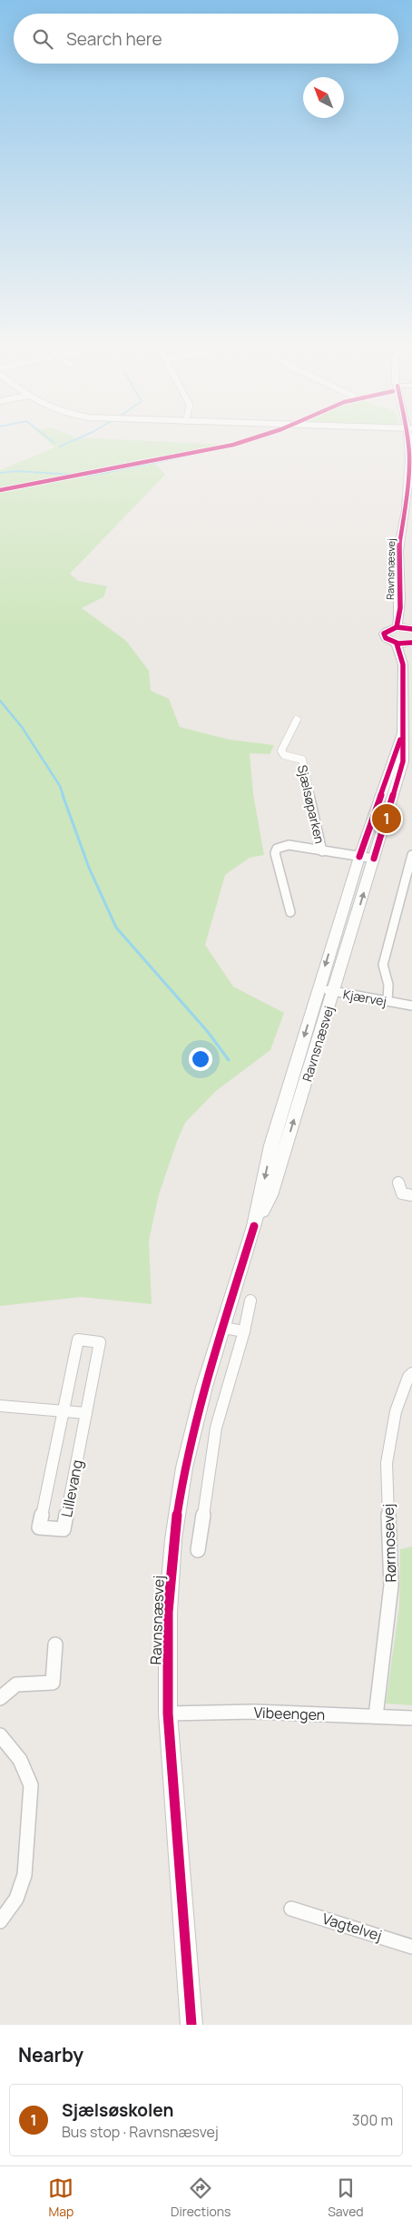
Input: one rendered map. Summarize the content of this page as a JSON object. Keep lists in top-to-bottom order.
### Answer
{
  "streets": {
    "main road": ["Ravnsnæsvej"],
    "street": [
      "Sjælsøparken",
      "Kjærvej",
      "Lillevang",
      "Rørmosevej",
      "Vibeengen",
      "Vagtelvej"
    ]
  },
  "crossings": [
    ["Ravnsnæsvej", "Kjærvej"],
    ["Ravnsnæsvej", "Vibeengen"],
    ["Rørmosevej", "Vibeengen"]
  ],
  "north": "top left",
  "page": {
    "search": "Search here",
    "pins": "1",
    "heading": "Nearby",
    "list": [
      {
        "mark": "1",
        "name": "Sjælsøskolen",
        "note": "Bus stop · Ravnsnæsvej",
        "value": "300 m"
      }
    ],
    "nav": ["Map", "Directions", "Saved"]
  }
}
